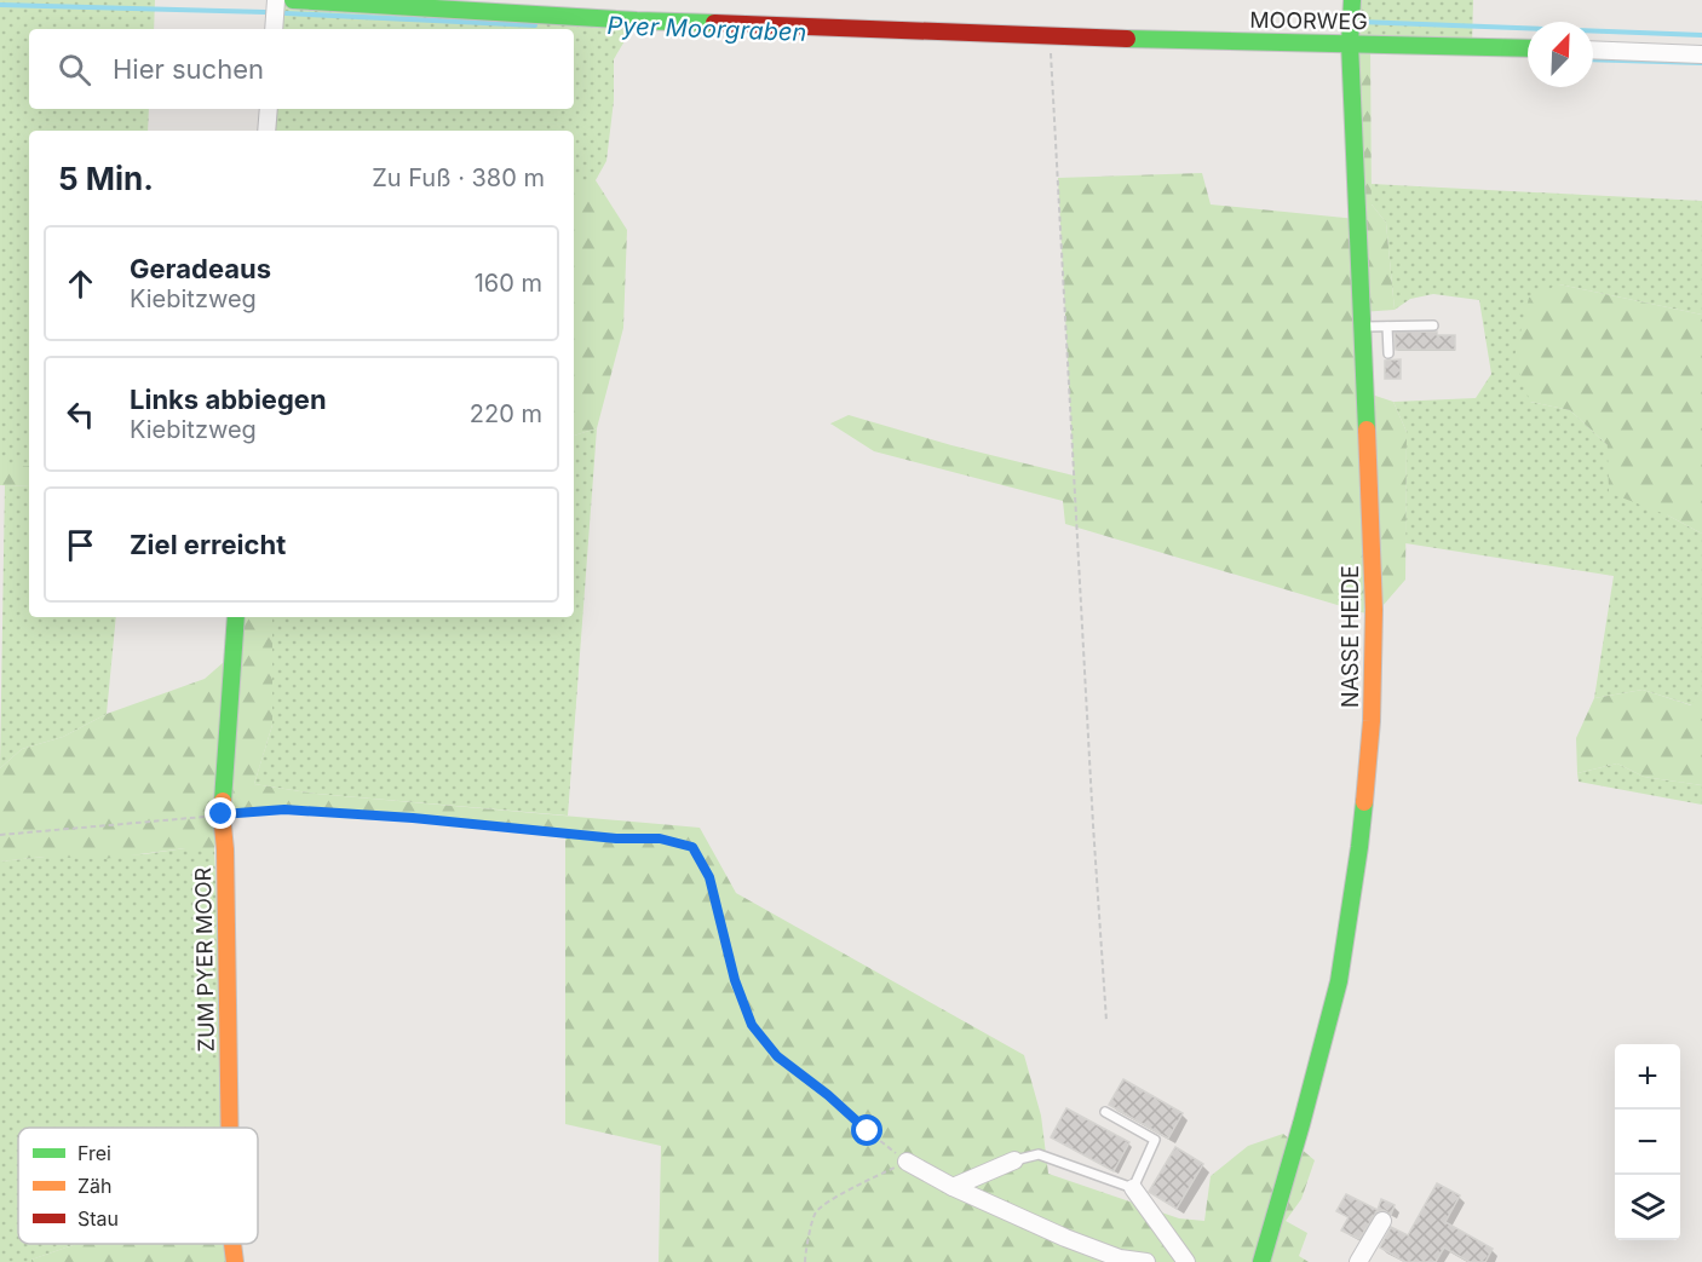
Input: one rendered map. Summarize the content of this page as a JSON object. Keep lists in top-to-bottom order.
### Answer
{
  "streets": {
    "street": ["MOORWEG", "NASSE HEIDE", "ZUM PYER MOOR"]
  },
  "crossings": [
    ["MOORWEG", "NASSE HEIDE"]
  ],
  "water": ["Pyer Moorgraben"],
  "legend": ["Frei", "Zäh", "Stau"],
  "north": "top right",
  "page": {
    "search": "Hier suchen",
    "heading": ["5 Min.", "Zu Fuß · 380 m"],
    "list": [
      ["Geradeaus", "Kiebitzweg", "160 m"],
      ["Links abbiegen", "Kiebitzweg", "220 m"],
      "Ziel erreicht"
    ],
    "map_buttons": ["+", "−"]
  }
}
